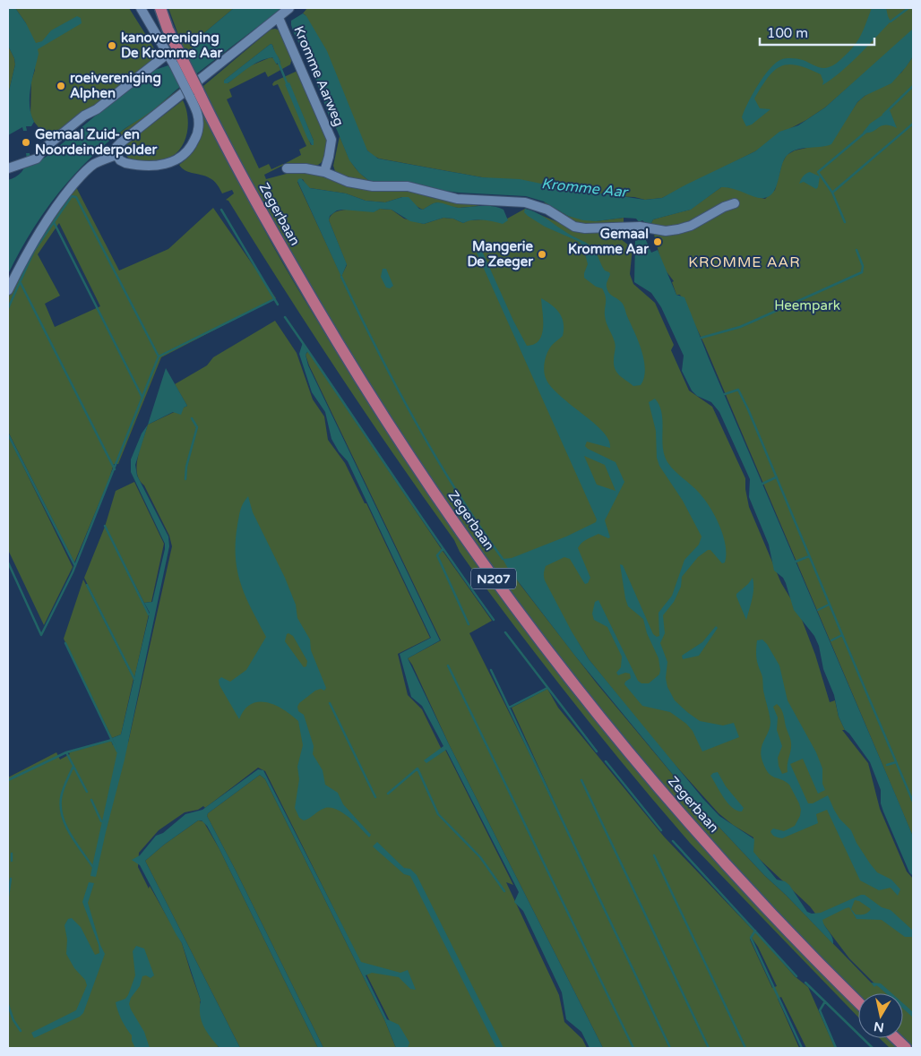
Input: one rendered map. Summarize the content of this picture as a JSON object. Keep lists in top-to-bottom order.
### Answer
{
  "streets": {
    "main road": ["Zegerbaan", "N207"],
    "street": ["Kromme Aarweg"]
  },
  "districts": ["KROMME AAR"],
  "water": ["Kromme Aar"],
  "parks": ["Heempark"],
  "places": [
    "kanovereniging De Kromme Aar",
    "roeivereniging Alphen",
    "Gemaal Zuid- en Noordeinderpolder",
    "Gemaal Kromme Aar",
    "Mangerie De Zeeger"
  ],
  "scale_bar": "100 m",
  "north": "bottom"
}
